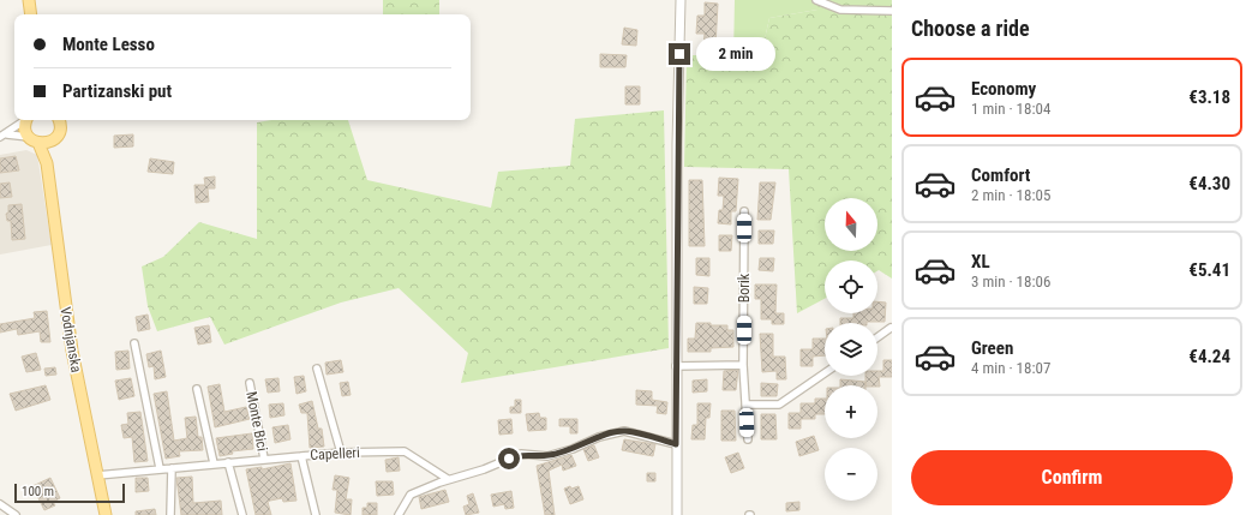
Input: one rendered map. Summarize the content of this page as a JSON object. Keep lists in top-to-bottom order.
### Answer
{
  "streets": {
    "main road": ["Vodnjanska"],
    "street": ["Borik", "Monte Bici", "Capelleri"]
  },
  "crossings": [
    ["Vodnjanska", "Capelleri"],
    ["Monte Bici", "Capelleri"]
  ],
  "scale_bar": "100 m",
  "north": "top",
  "page": {
    "heading": "Choose a ride",
    "banner": ["Monte Lesso", "Partizanski put"],
    "bubble": "2 min",
    "list": [
      {
        "name": "Economy",
        "note": "1 min · 18:04",
        "value": "€3.18"
      },
      {
        "name": "Comfort",
        "note": "2 min · 18:05",
        "value": "€4.30"
      },
      {
        "name": "XL",
        "note": "3 min · 18:06",
        "value": "€5.41"
      },
      {
        "name": "Green",
        "note": "4 min · 18:07",
        "value": "€4.24"
      }
    ],
    "map_buttons": ["+", "−"],
    "buttons": "Confirm",
    "scale": "100 m"
  }
}
